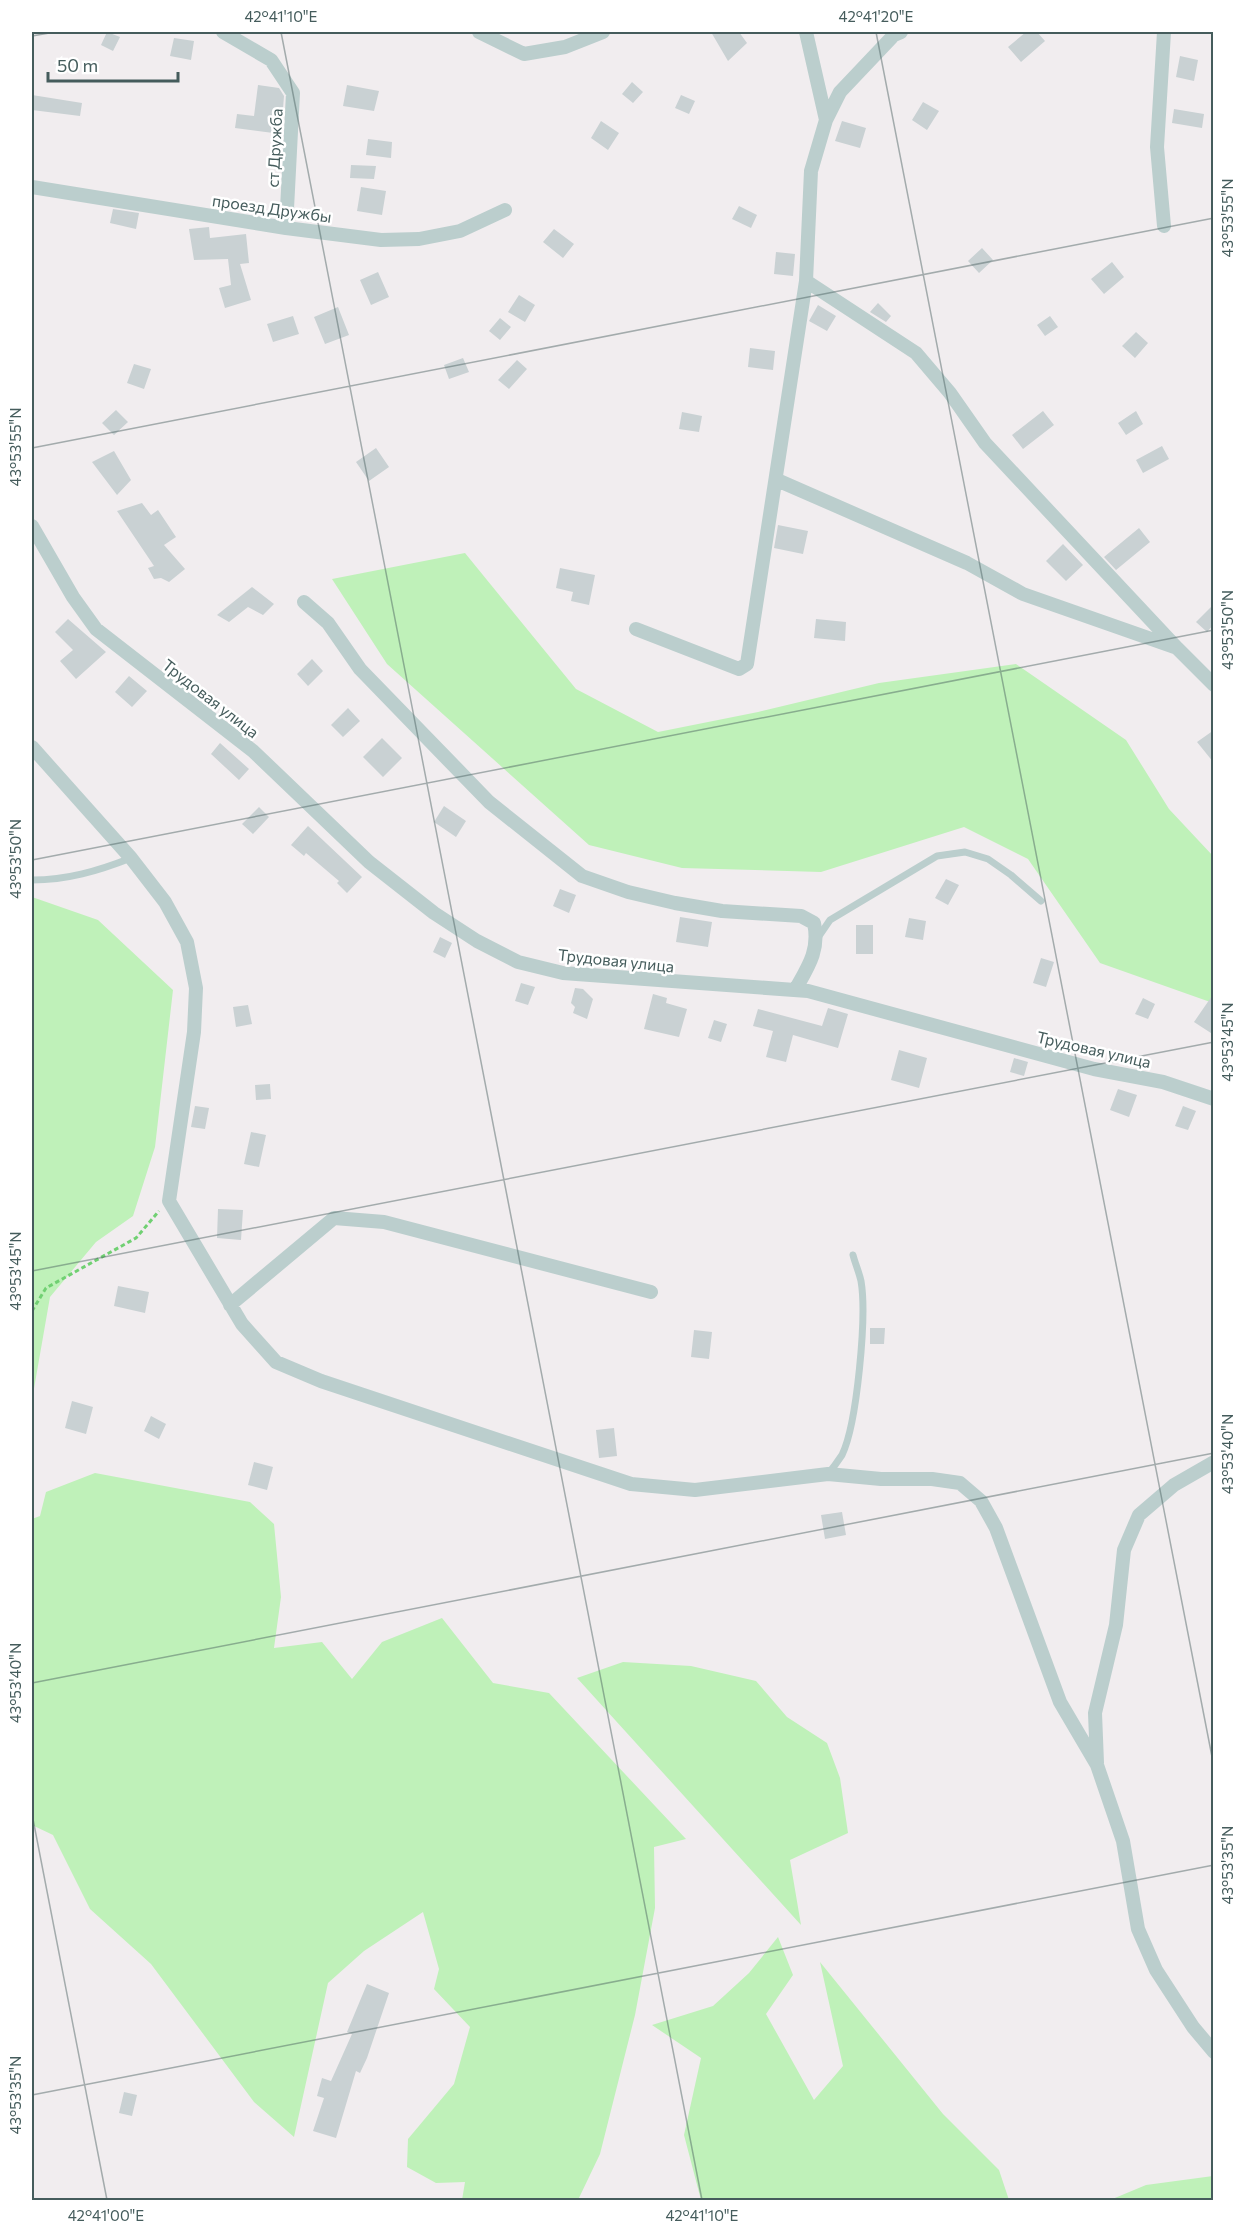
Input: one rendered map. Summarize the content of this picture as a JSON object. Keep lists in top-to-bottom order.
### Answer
{
  "streets": {
    "street": ["ст Дружба", "проезд Дружбы", "Трудовая улица"]
  },
  "crossings": [
    ["ст Дружба", "проезд Дружбы"]
  ],
  "scale_bar": "50 m",
  "coordinates": [
    "42°41'10\"E",
    "42°41'20\"E",
    "43°53'55\"N",
    "43°53'50\"N",
    "43°53'45\"N",
    "43°53'40\"N",
    "43°53'35\"N",
    "42°41'00\"E"
  ]
}
